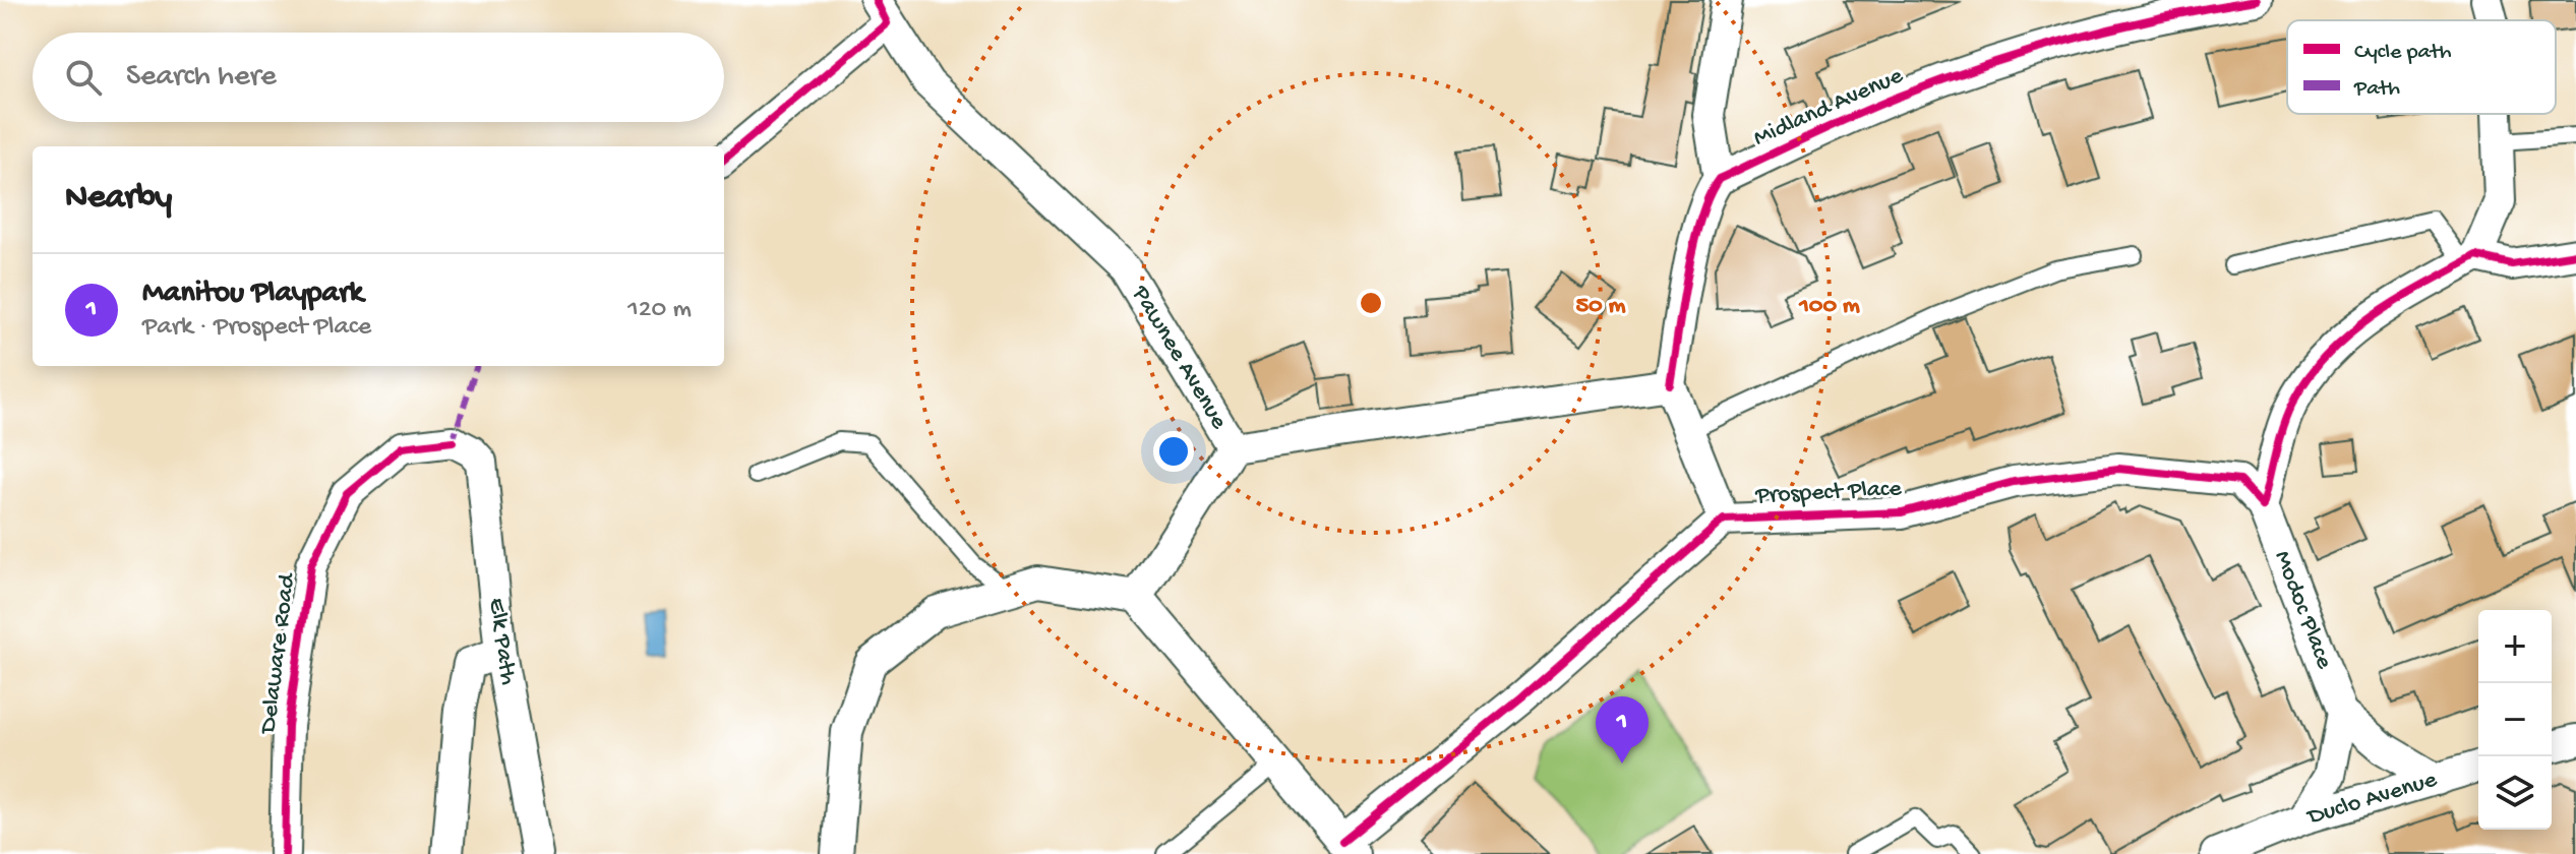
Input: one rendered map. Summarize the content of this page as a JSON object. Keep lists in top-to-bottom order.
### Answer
{
  "streets": {
    "street": [
      "Midland Avenue",
      "Pawnee Avenue",
      "Prospect Place",
      "Modoc Place",
      "Elk Path",
      "Delaware Road",
      "Duclo Avenue"
    ]
  },
  "crossings": [
    ["Prospect Place", "Modoc Place"],
    ["Modoc Place", "Duclo Avenue"],
    ["Elk Path", "Delaware Road"]
  ],
  "legend": ["Cycle path", "Path"],
  "page": {
    "search": "Search here",
    "heading": "Nearby",
    "list": [
      {
        "mark": "1",
        "name": "Manitou Playpark",
        "note": "Park · Prospect Place",
        "value": "120 m"
      }
    ],
    "map_buttons": ["+", "−"],
    "pins": "1"
  },
  "rings": ["50 m", "100 m"]
}
